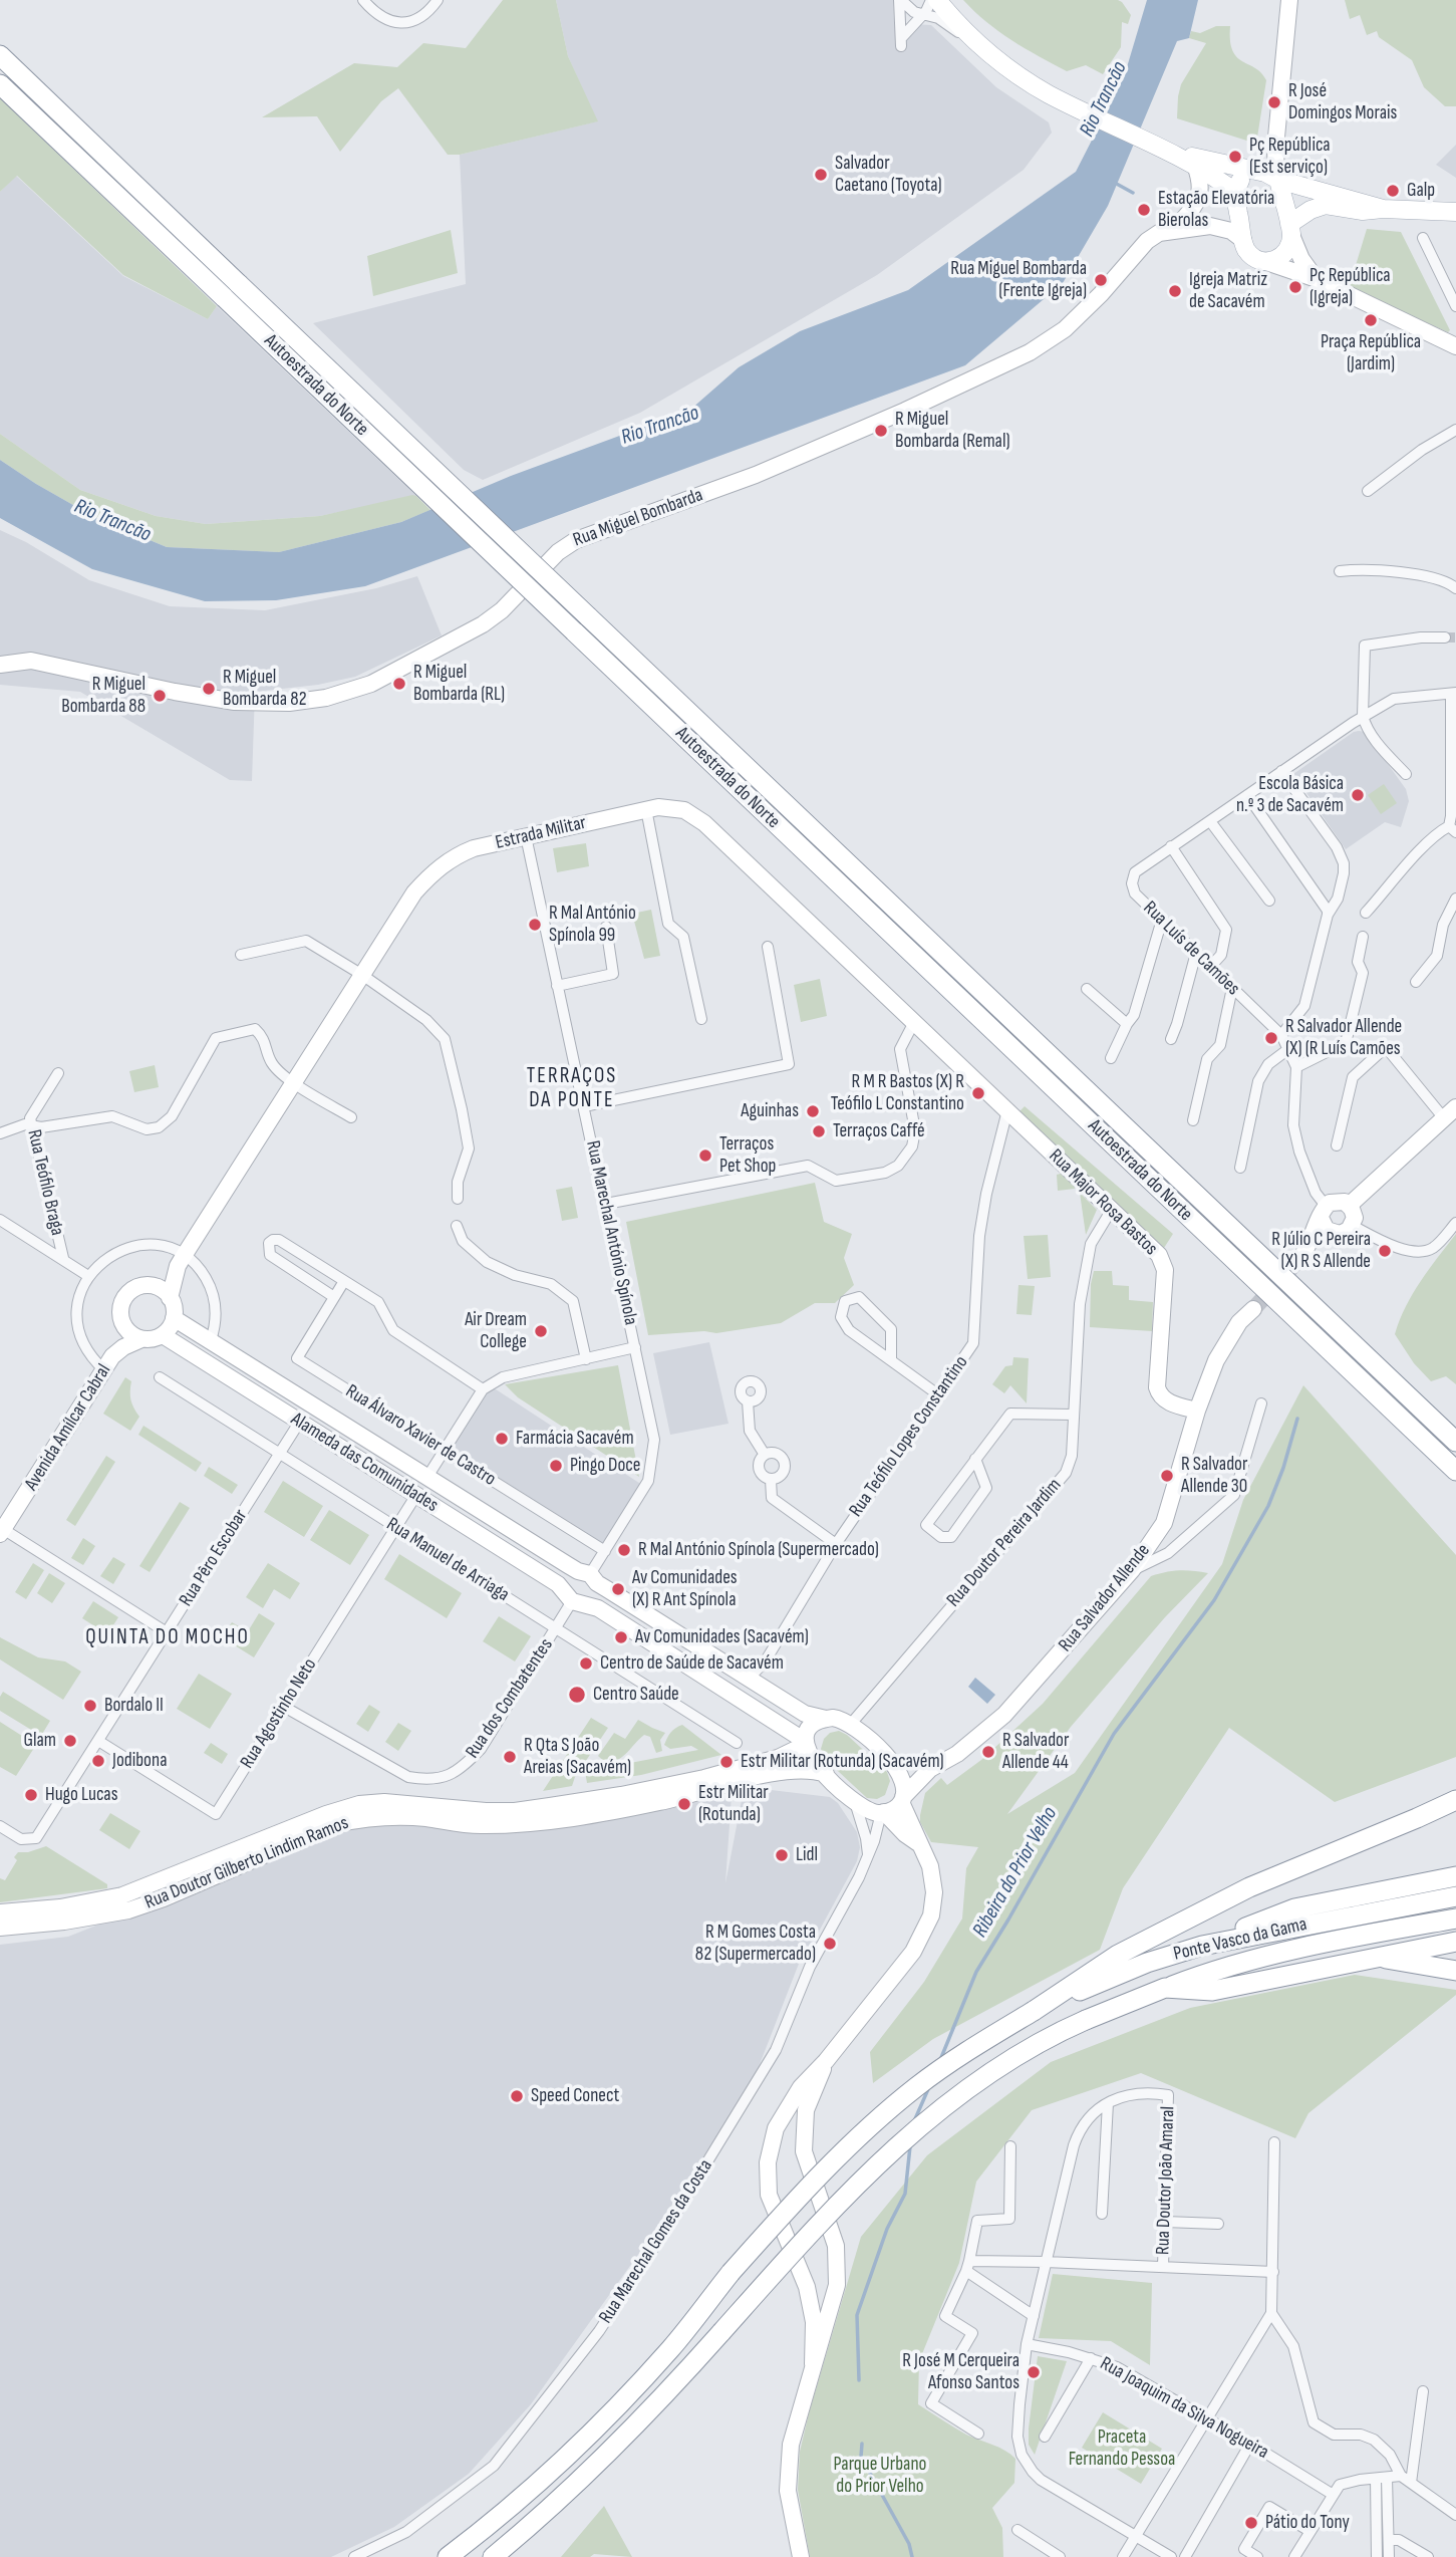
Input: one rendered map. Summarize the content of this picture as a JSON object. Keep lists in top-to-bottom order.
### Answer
{
  "streets": {
    "highway": ["Autoestrada do Norte", "Ponte Vasco da Gama"],
    "street": [
      "Rua Miguel Bombarda",
      "Estrada Militar",
      "Rua Luís de Camões",
      "Rua Teófilo Braga",
      "Rua Major Rosa Bastos",
      "Rua Marechal António Spínola",
      "Avenida Amílcar Cabral",
      "Rua Álvaro Xavier de Castro",
      "Rua Teófilo Lopes Constantino",
      "Alameda das Comunidades",
      "Rua Doutor Pereira Jardim",
      "Rua Pêro Escobar",
      "Rua Manuel de Arriaga",
      "Rua Salvador Allende",
      "Rua dos Combatentes",
      "Rua Agostinho Neto",
      "Rua Doutor Gilberto Lindim Ramos",
      "Rua Doutor João Amaral",
      "Rua Marechal Gomes da Costa",
      "Rua Joaquim da Silva Nogueira"
    ]
  },
  "crossings": [
    ["Estrada Militar", "Rua Major Rosa Bastos"],
    ["Estrada Militar", "Rua Marechal António Spínola"],
    ["Estrada Militar", "Rua Teófilo Lopes Constantino"],
    ["Estrada Militar", "Alameda das Comunidades"],
    ["Rua Major Rosa Bastos", "Rua Teófilo Lopes Constantino"],
    ["Rua Major Rosa Bastos", "Rua Doutor Pereira Jardim"],
    ["Rua Major Rosa Bastos", "Rua Salvador Allende"],
    ["Rua Marechal António Spínola", "Rua Álvaro Xavier de Castro"],
    ["Rua Marechal António Spínola", "Alameda das Comunidades"],
    ["Rua Teófilo Lopes Constantino", "Alameda das Comunidades"],
    ["Alameda das Comunidades", "Rua Doutor Pereira Jardim"],
    ["Alameda das Comunidades", "Rua Pêro Escobar"],
    ["Alameda das Comunidades", "Rua dos Combatentes"],
    ["Alameda das Comunidades", "Rua Agostinho Neto"],
    ["Alameda das Comunidades", "Rua Doutor Gilberto Lindim Ramos"],
    ["Rua Pêro Escobar", "Rua Manuel de Arriaga"],
    ["Rua Pêro Escobar", "Rua Agostinho Neto"],
    ["Rua Manuel de Arriaga", "Rua dos Combatentes"],
    ["Rua Manuel de Arriaga", "Rua Agostinho Neto"],
    ["Rua Salvador Allende", "Rua Marechal Gomes da Costa"],
    ["Rua dos Combatentes", "Rua Agostinho Neto"]
  ],
  "districts": ["TERRAÇOS DA PONTE", "QUINTA DO MOCHO"],
  "water": ["Rio Trancão", "Ribeira do Prior Velho"],
  "parks": ["Praceta Fernando Pessoa", "Parque Urbano do Prior Velho"],
  "places": [
    "R José Domingos Morais",
    "Pç República (Est serviço)",
    "Salvador Caetano (Toyota)",
    "Galp",
    "Estação Elevatória Bierolas",
    "Rua Miguel Bombarda (Frente Igreja)",
    "Pç República (Igreja)",
    "Igreja Matriz de Sacavém",
    "Praça República (Jardim)",
    "R Miguel Bombarda (Remal)",
    "R Miguel Bombarda (RL)",
    "R Miguel Bombarda 82",
    "R Miguel Bombarda 88",
    "Escola Básica n.º 3 de Sacavém",
    "R Mal António Spínola 99",
    "R Salvador Allende (X) (R Luís Camões",
    "R M R Bastos (X) R Teófilo L Constantino",
    "Aguinhas",
    "Terraços Caffé",
    "Terraços Pet Shop",
    "R Júlio C Pereira (X) R S Allende",
    "Air Dream College",
    "Farmácia Sacavém",
    "Pingo Doce",
    "R Salvador Allende 30",
    "R Mal António Spínola (Supermercado)",
    "Av Comunidades (X) R Ant Spínola",
    "Av Comunidades (Sacavém)",
    "Centro de Saúde de Sacavém",
    "Centro Saúde",
    "Bordalo II",
    "Glam",
    "R Salvador Allende 44",
    "R Qta S João Areias (Sacavém)",
    "Jodibona",
    "Estr Militar (Rotunda) (Sacavém)",
    "Hugo Lucas",
    "Estr Militar (Rotunda)",
    "Lidl",
    "R M Gomes Costa 82 (Supermercado)",
    "Speed Conect",
    "R José M Cerqueira Afonso Santos",
    "Pátio do Tony"
  ]
}
